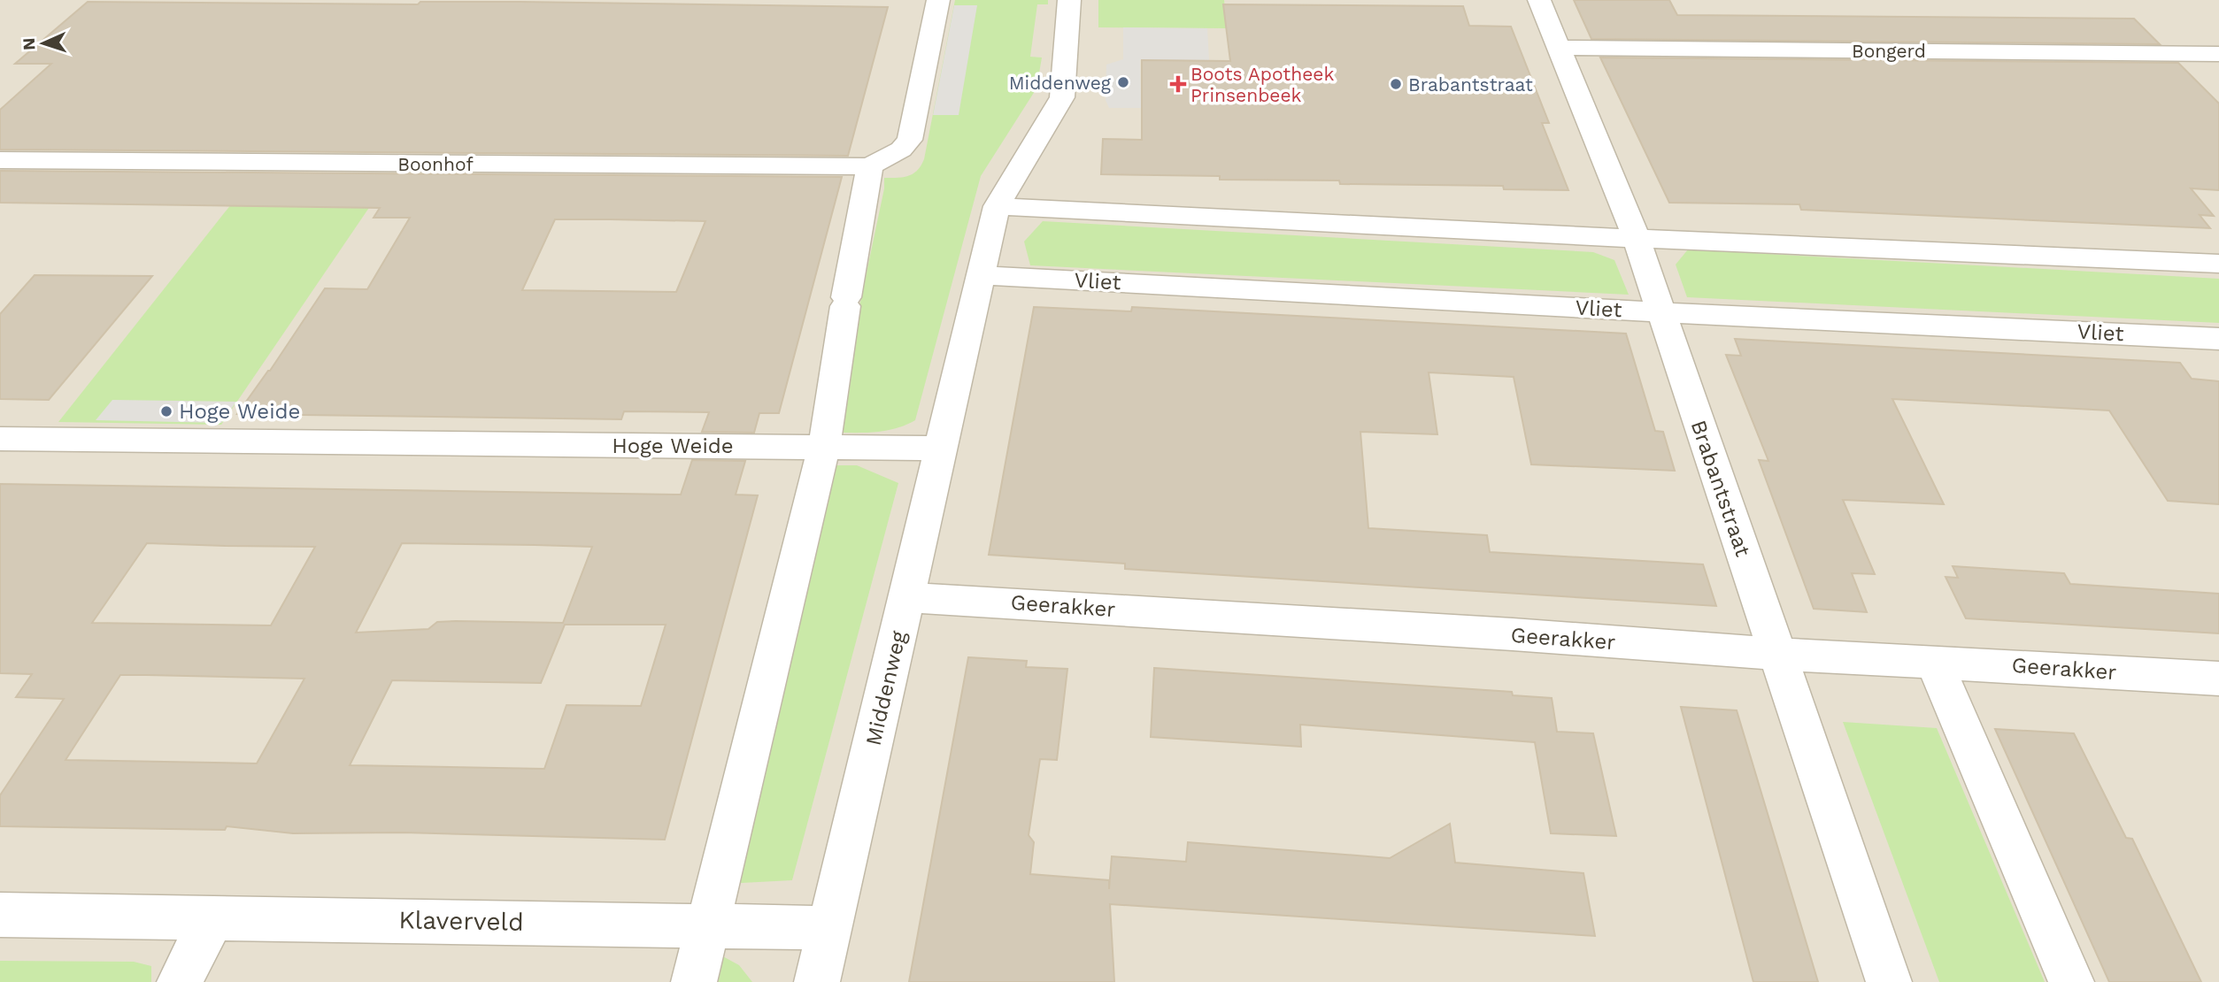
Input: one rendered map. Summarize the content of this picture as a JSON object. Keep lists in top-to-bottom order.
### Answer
{
  "streets": {
    "street": [
      "Bongerd",
      "Boonhof",
      "Vliet",
      "Hoge Weide",
      "Brabantstraat",
      "Geerakker",
      "Middenweg",
      "Klaverveld"
    ]
  },
  "crossings": [
    ["Bongerd", "Brabantstraat"],
    ["Vliet", "Brabantstraat"],
    ["Vliet", "Middenweg"],
    ["Brabantstraat", "Geerakker"],
    ["Geerakker", "Middenweg"]
  ],
  "places": {
    "other": ["Middenweg", "Brabantstraat", "Hoge Weide"],
    "health": ["Boots Apotheek Prinsenbeek"]
  },
  "north": "left"
}
